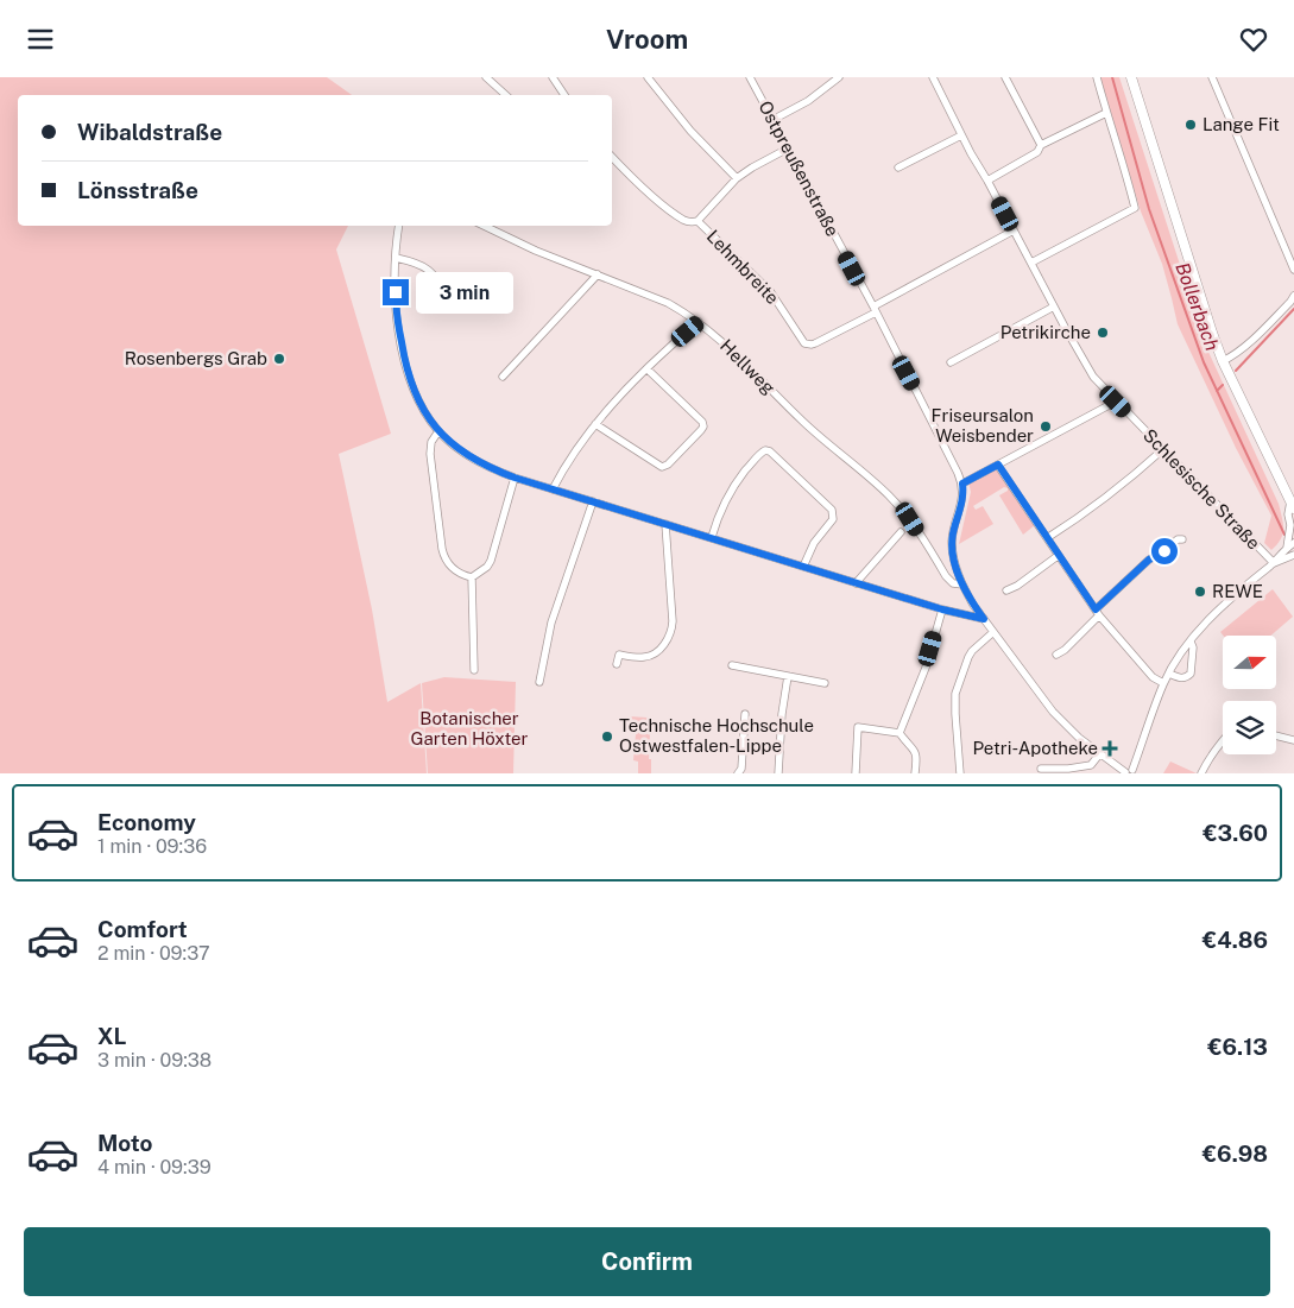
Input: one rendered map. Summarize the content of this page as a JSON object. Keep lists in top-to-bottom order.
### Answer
{
  "streets": {
    "street": [
      "Ostpreußenstraße",
      "Lehmbreite",
      "Hellweg",
      "Schlesische Straße"
    ]
  },
  "crossings": [
    ["Ostpreußenstraße", "Lehmbreite"]
  ],
  "water": ["Bollerbach"],
  "parks": ["Botanischer Garten Höxter"],
  "places": {
    "other": [
      "Lange Fit",
      "Petrikirche",
      "Rosenbergs Grab",
      "Friseursalon Weisbender",
      "REWE",
      "Technische Hochschule Ostwestfalen-Lippe"
    ],
    "health": ["Petri-Apotheke"]
  },
  "north": "right",
  "page": {
    "header": "Vroom",
    "banner": ["Wibaldstraße", "Lönsstraße"],
    "bubble": "3 min",
    "list": [
      {
        "name": "Economy",
        "note": "1 min · 09:36",
        "value": "€3.60"
      },
      {
        "name": "Comfort",
        "note": "2 min · 09:37",
        "value": "€4.86"
      },
      {
        "name": "XL",
        "note": "3 min · 09:38",
        "value": "€6.13"
      },
      {
        "name": "Moto",
        "note": "4 min · 09:39",
        "value": "€6.98"
      }
    ],
    "buttons": "Confirm"
  }
}
